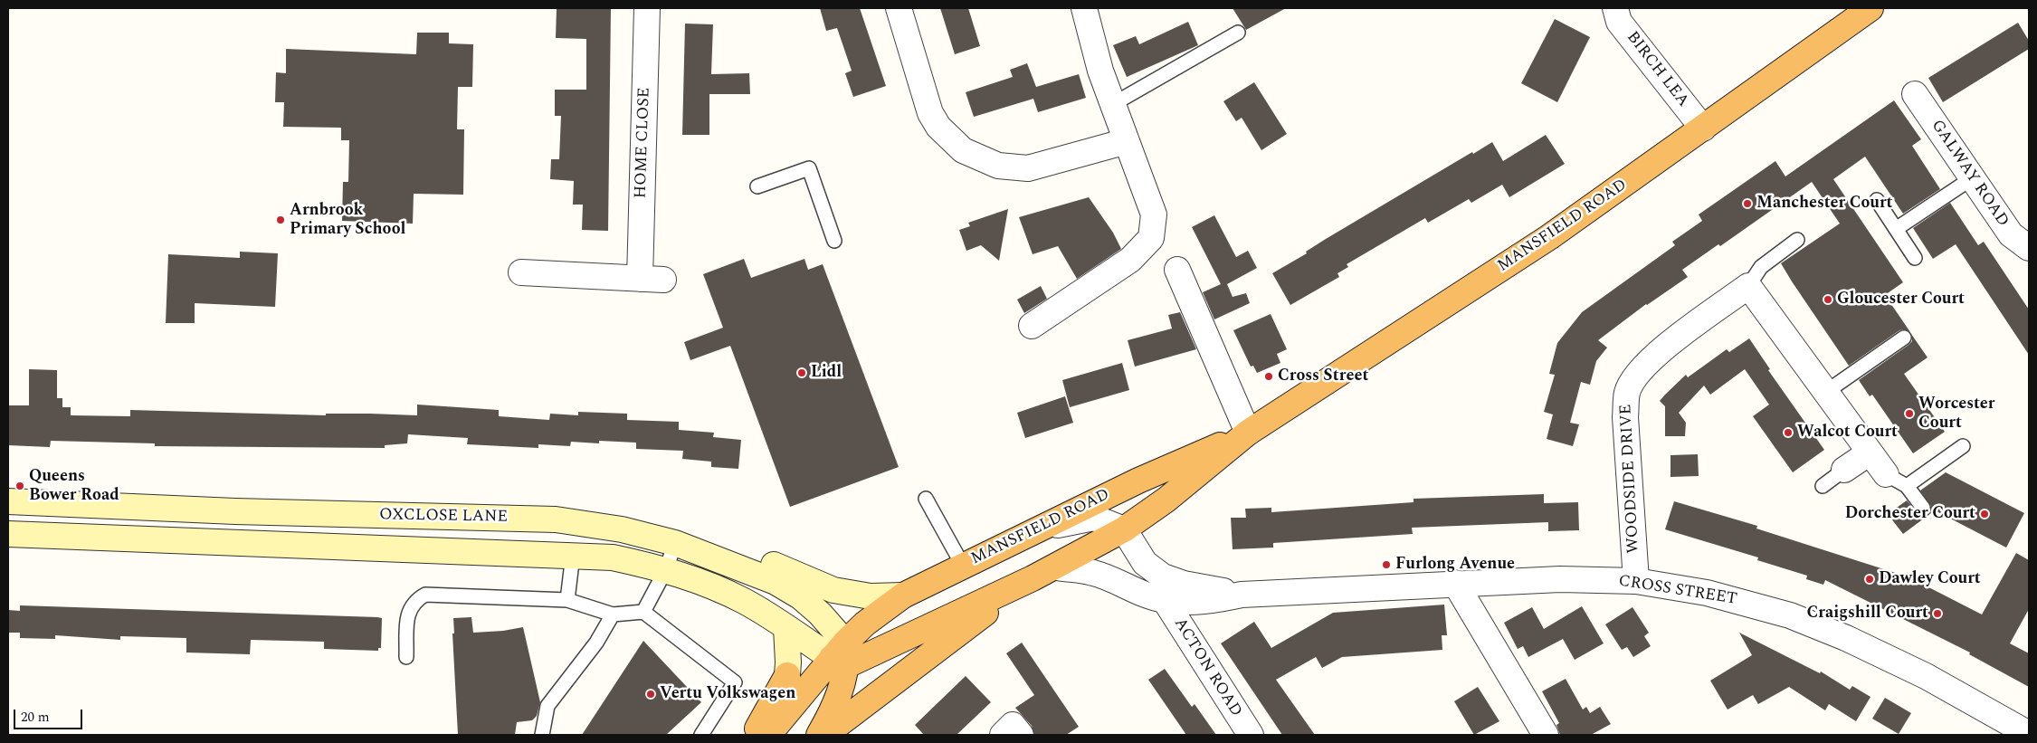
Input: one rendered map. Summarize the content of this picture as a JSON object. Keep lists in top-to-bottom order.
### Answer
{
  "streets": {
    "highway": ["MANSFIELD ROAD"],
    "main road": ["OXCLOSE LANE"],
    "street": [
      "BIRCH LEA",
      "HOME CLOSE",
      "GALWAY ROAD",
      "WOODSIDE DRIVE",
      "CROSS STREET",
      "ACTON ROAD"
    ]
  },
  "crossings": [
    ["BIRCH LEA", "MANSFIELD ROAD"],
    ["MANSFIELD ROAD", "OXCLOSE LANE"],
    ["MANSFIELD ROAD", "CROSS STREET"],
    ["WOODSIDE DRIVE", "CROSS STREET"],
    ["CROSS STREET", "ACTON ROAD"]
  ],
  "places": [
    "Manchester Court",
    "Arnbrook Primary School",
    "Gloucester Court",
    "Lidl",
    "Cross Street",
    "Worcester Court",
    "Walcot Court",
    "Queens Bower Road",
    "Dorchester Court",
    "Furlong Avenue",
    "Dawley Court",
    "Craigshill Court",
    "Vertu Volkswagen"
  ],
  "scale_bar": "20 m"
}
